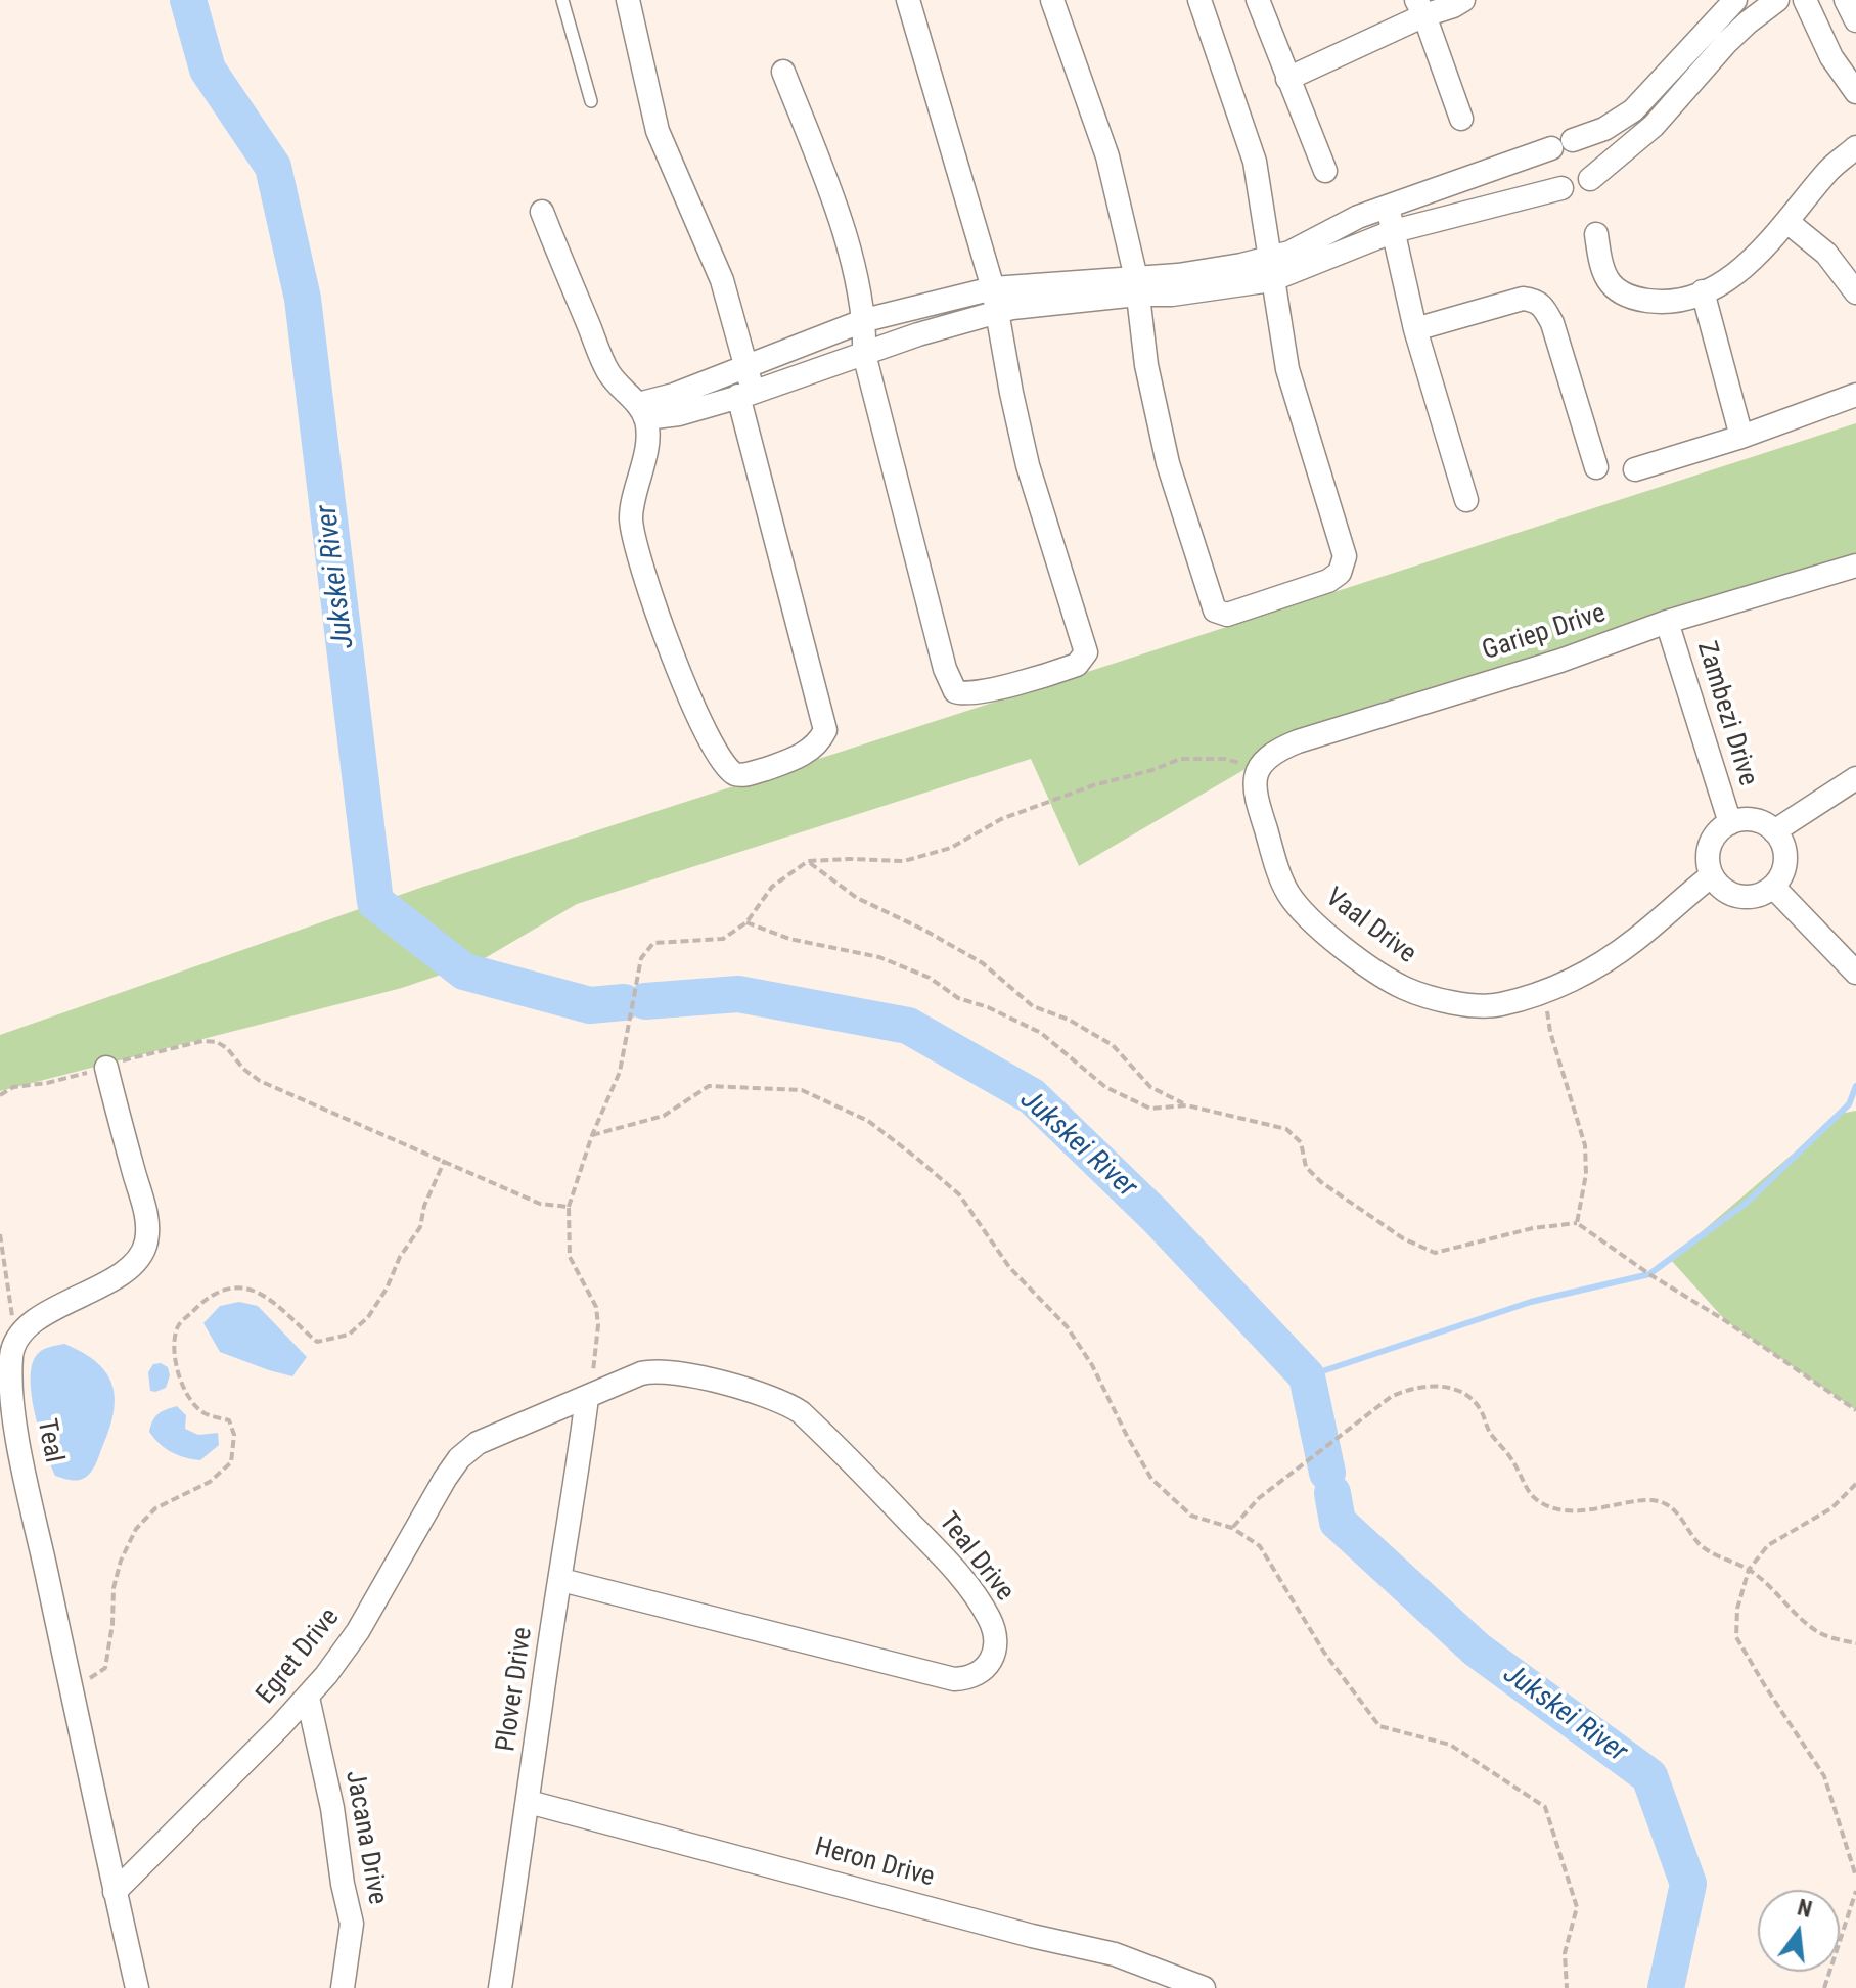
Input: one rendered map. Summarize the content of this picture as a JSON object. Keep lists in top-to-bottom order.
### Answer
{
  "streets": {
    "street": [
      "Gariep Drive",
      "Zambezi Drive",
      "Vaal Drive",
      "Teal",
      "Teal Drive",
      "Egret Drive",
      "Plover Drive",
      "Jacana Drive",
      "Heron Drive"
    ]
  },
  "crossings": [
    ["Gariep Drive", "Zambezi Drive"],
    ["Gariep Drive", "Vaal Drive"],
    ["Zambezi Drive", "Vaal Drive"],
    ["Teal", "Egret Drive"],
    ["Teal Drive", "Egret Drive"],
    ["Teal Drive", "Plover Drive"],
    ["Egret Drive", "Plover Drive"],
    ["Egret Drive", "Jacana Drive"],
    ["Plover Drive", "Heron Drive"]
  ],
  "water": ["Jukskei River"],
  "north": "top"
}
